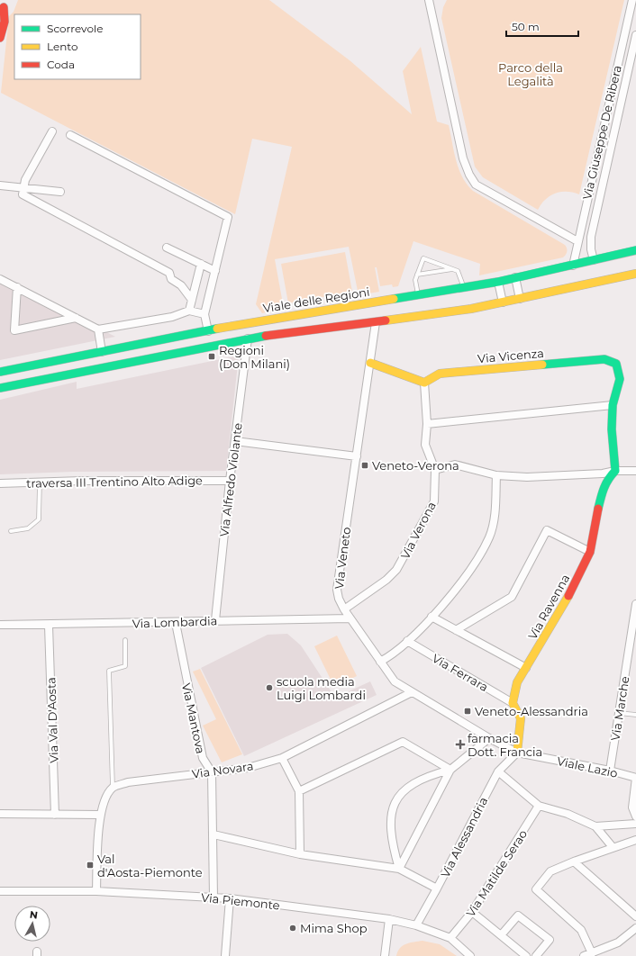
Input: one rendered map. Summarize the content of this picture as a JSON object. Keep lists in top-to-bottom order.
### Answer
{
  "streets": {
    "street": [
      "Via Giuseppe De Ribera",
      "Viale delle Regioni",
      "Via Vicenza",
      "Via Alfredo Violante",
      "traversa III Trentino Alto Adige",
      "Via Verona",
      "Via Veneto",
      "Via Ravenna",
      "Via Lombardia",
      "Via Ferrara",
      "Via Marche",
      "Via Mantova",
      "Via Val D'Aosta",
      "Viale Lazio",
      "Via Novara",
      "Via Alessandria",
      "Via Matilde Serao",
      "Via Piemonte"
    ]
  },
  "crossings": [
    ["Via Giuseppe De Ribera", "Viale delle Regioni"],
    ["Via Vicenza", "Via Verona"],
    ["Via Vicenza", "Via Ravenna"],
    ["Via Alfredo Violante", "traversa III Trentino Alto Adige"],
    ["Via Alfredo Violante", "Via Lombardia"],
    ["Via Verona", "Via Veneto"],
    ["Via Veneto", "Via Lombardia"],
    ["Via Veneto", "Viale Lazio"],
    ["Via Veneto", "Via Novara"],
    ["Via Veneto", "Via Alessandria"],
    ["Via Ravenna", "Via Ferrara"],
    ["Via Lombardia", "Via Mantova"],
    ["Via Lombardia", "Via Val D'Aosta"],
    ["Via Marche", "Viale Lazio"],
    ["Via Mantova", "Via Novara"],
    ["Via Mantova", "Via Piemonte"],
    ["Viale Lazio", "Via Alessandria"],
    ["Via Alessandria", "Via Piemonte"],
    ["Via Matilde Serao", "Via Piemonte"]
  ],
  "parks": ["Parco della Legalità"],
  "places": {
    "transit": [
      "Regioni (Don Milani)",
      "Veneto-Verona",
      "Veneto-Alessandria",
      "Val d'Aosta-Piemonte"
    ],
    "other": ["scuola media Luigi Lombardi", "Mima Shop"],
    "health": ["farmacia Dott. Francia"]
  },
  "legend": ["Scorrevole", "Lento", "Coda"],
  "scale_bar": "50 m",
  "north": "top"
}
